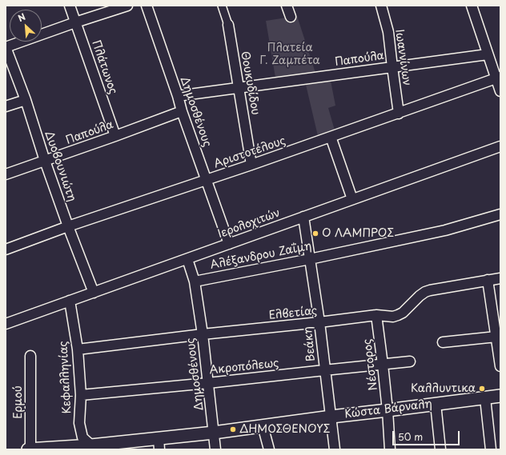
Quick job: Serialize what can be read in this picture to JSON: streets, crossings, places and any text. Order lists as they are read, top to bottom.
{
  "streets": {
    "street": [
      "Ιωαννίνων",
      "Παπούλα",
      "Πλάτωνος",
      "Θουκυδίδου",
      "Δημοσθένους",
      "Αριστοτέλους",
      "Δυοβουνιώτη",
      "Ιερολοχιτών",
      "Αλέξανδρου Ζαΐμη",
      "Ελβετίας",
      "Βεάκη",
      "Νέστορος",
      "Ακροπόλεως",
      "Κεφαλληνίας",
      "Ερμού",
      "Κώστα Βάρναλη"
    ]
  },
  "crossings": [
    ["Ιωαννίνων", "Παπούλα"],
    ["Ιωαννίνων", "Αριστοτέλους"],
    ["Παπούλα", "Πλάτωνος"],
    ["Παπούλα", "Θουκυδίδου"],
    ["Παπούλα", "Δημοσθένους"],
    ["Παπούλα", "Δυοβουνιώτη"],
    ["Θουκυδίδου", "Αριστοτέλους"],
    ["Δημοσθένους", "Αριστοτέλους"],
    ["Δημοσθένους", "Ιερολοχιτών"],
    ["Δημοσθένους", "Αλέξανδρου Ζαΐμη"],
    ["Δημοσθένους", "Ελβετίας"],
    ["Δημοσθένους", "Ακροπόλεως"],
    ["Δημοσθένους", "Κώστα Βάρναλη"],
    ["Αριστοτέλους", "Δυοβουνιώτη"],
    ["Δυοβουνιώτη", "Ιερολοχιτών"],
    ["Ιερολοχιτών", "Βεάκη"],
    ["Ιερολοχιτών", "Κεφαλληνίας"],
    ["Αλέξανδρου Ζαΐμη", "Βεάκη"],
    ["Ελβετίας", "Βεάκη"],
    ["Ελβετίας", "Νέστορος"],
    ["Ελβετίας", "Κεφαλληνίας"],
    ["Βεάκη", "Ακροπόλεως"],
    ["Βεάκη", "Κώστα Βάρναλη"],
    ["Νέστορος", "Ακροπόλεως"],
    ["Νέστορος", "Κώστα Βάρναλη"],
    ["Ακροπόλεως", "Κεφαλληνίας"],
    ["Κεφαλληνίας", "Κώστα Βάρναλη"],
    ["Ερμού", "Κώστα Βάρναλη"]
  ],
  "parks": ["Πλατεία Γ. Ζαμπέτα"],
  "places": ["Ο ΛΑΜΠΡΟΣ", "Καλλυντικα", "ΔΗΜΟΣΘΕΝΟΥΣ"],
  "scale_bar": "50 m",
  "north": "top left"
}
